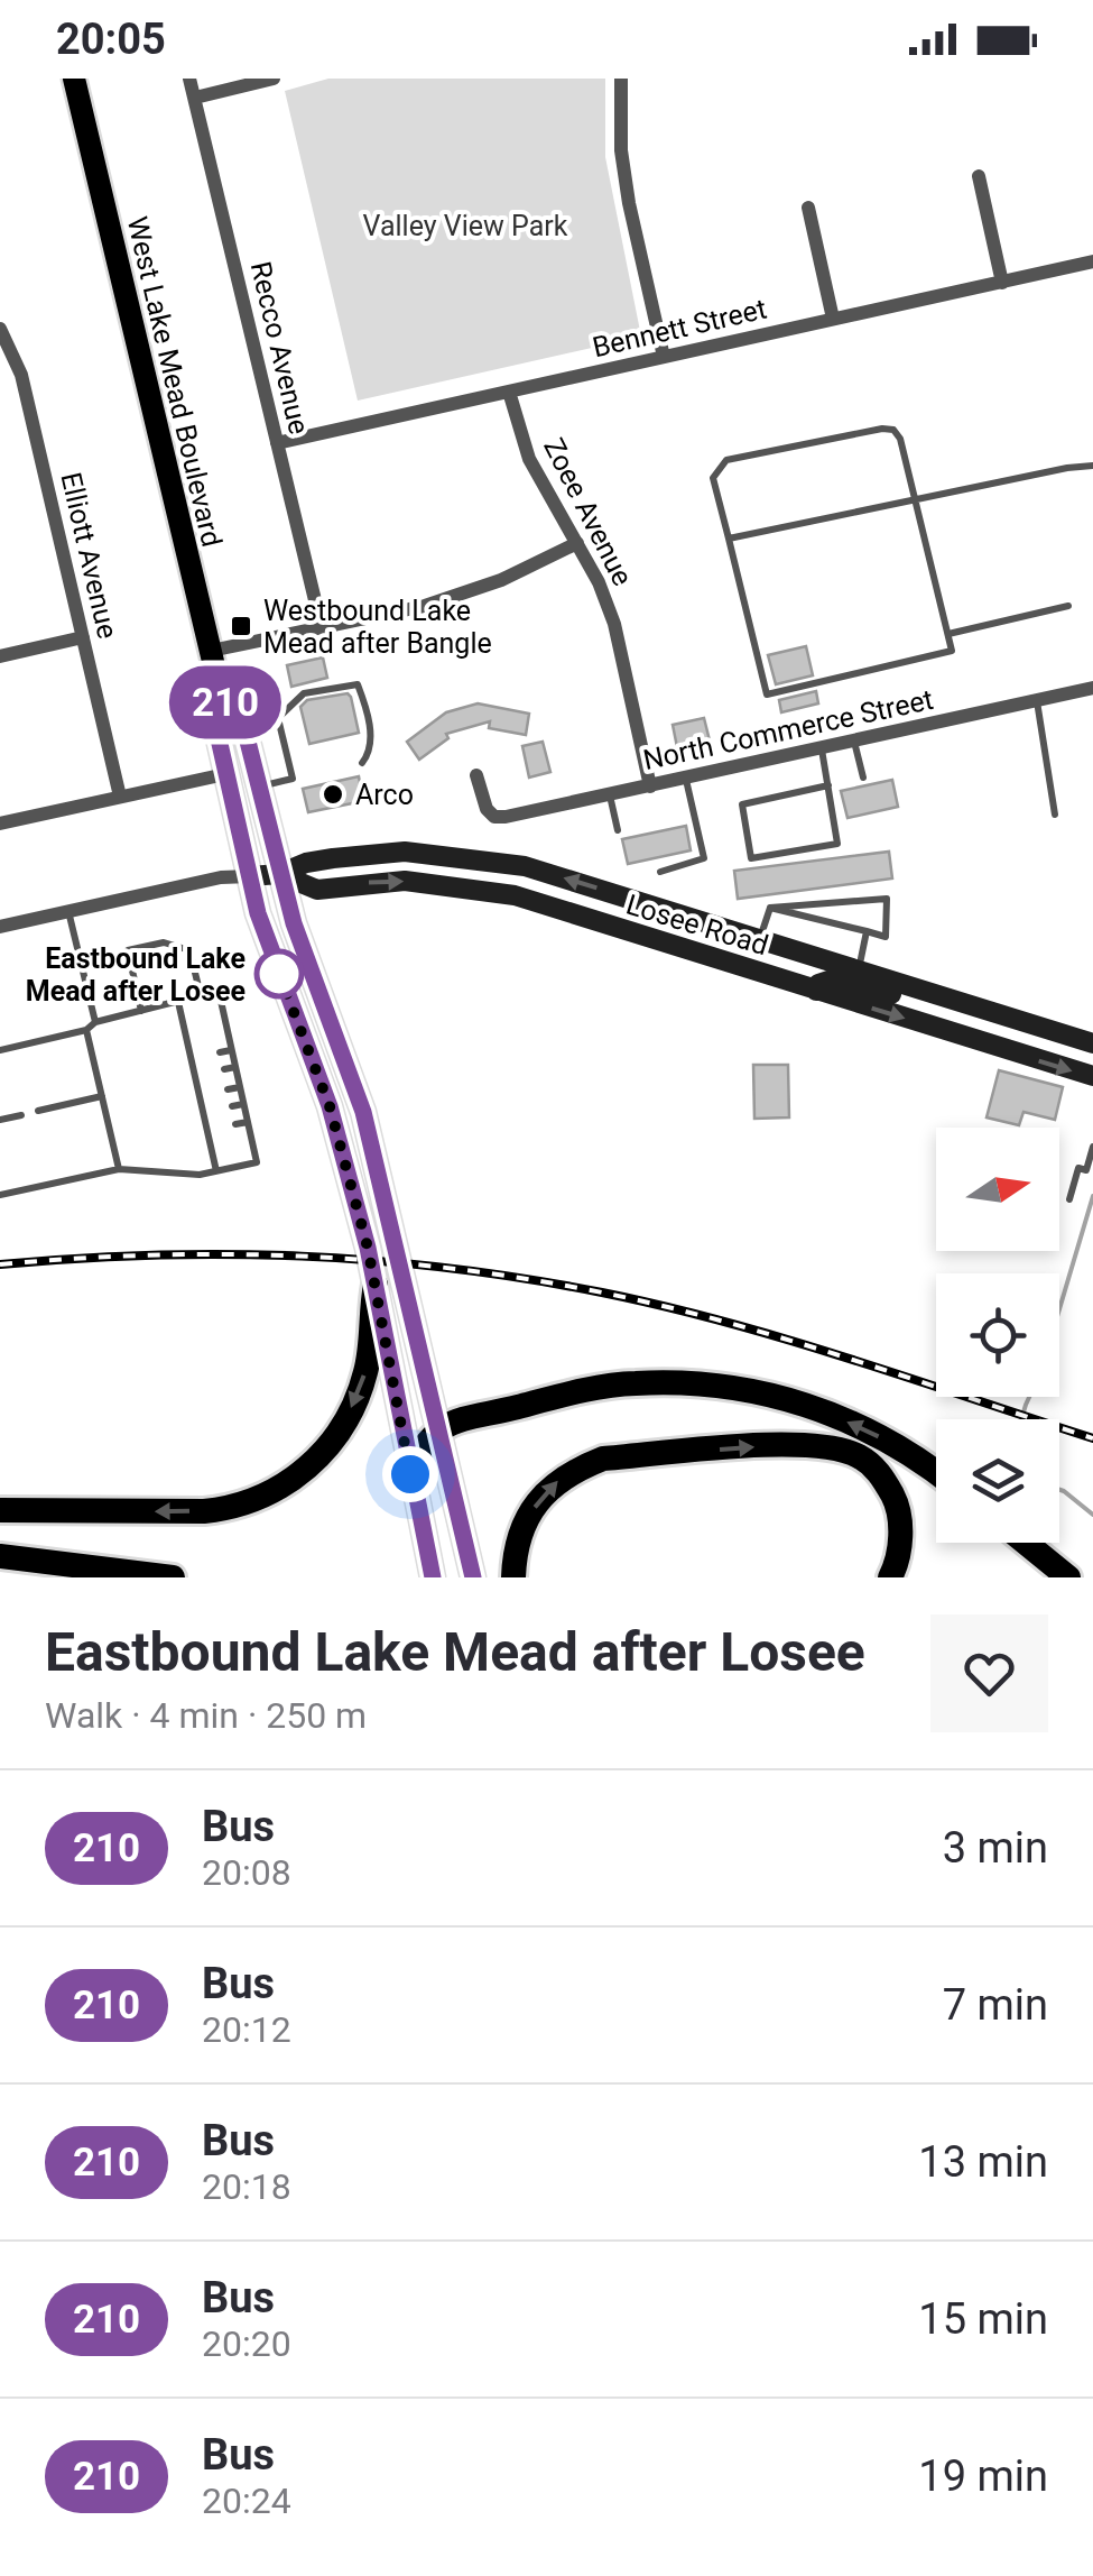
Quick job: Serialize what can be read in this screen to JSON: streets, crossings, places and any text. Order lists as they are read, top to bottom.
{
  "streets": {
    "main road": ["West Lake Mead Boulevard", "Losee Road"],
    "street": [
      "Bennett Street",
      "Recco Avenue",
      "Zoee Avenue",
      "Elliott Avenue",
      "North Commerce Street"
    ]
  },
  "crossings": [
    ["Bennett Street", "Recco Avenue"],
    ["Bennett Street", "Zoee Avenue"],
    ["West Lake Mead Boulevard", "Losee Road"],
    ["Zoee Avenue", "North Commerce Street"]
  ],
  "parks": ["Valley View Park"],
  "places": {
    "transit": ["Westbound Lake Mead after Bangle"],
    "other": ["Arco", "Eastbound Lake Mead after Losee"]
  },
  "lines": ["bus line 210"],
  "north": "right",
  "page": {
    "status": "20:05",
    "on_map": "210",
    "heading": ["Eastbound Lake Mead after Losee", "Walk · 4 min · 250 m"],
    "list": [
      {
        "mark": "210",
        "name": "Bus",
        "note": "20:08",
        "value": "3 min"
      },
      {
        "mark": "210",
        "name": "Bus",
        "note": "20:12",
        "value": "7 min"
      },
      {
        "mark": "210",
        "name": "Bus",
        "note": "20:18",
        "value": "13 min"
      },
      {
        "mark": "210",
        "name": "Bus",
        "note": "20:20",
        "value": "15 min"
      },
      {
        "mark": "210",
        "name": "Bus",
        "note": "20:24",
        "value": "19 min"
      }
    ]
  }
}
